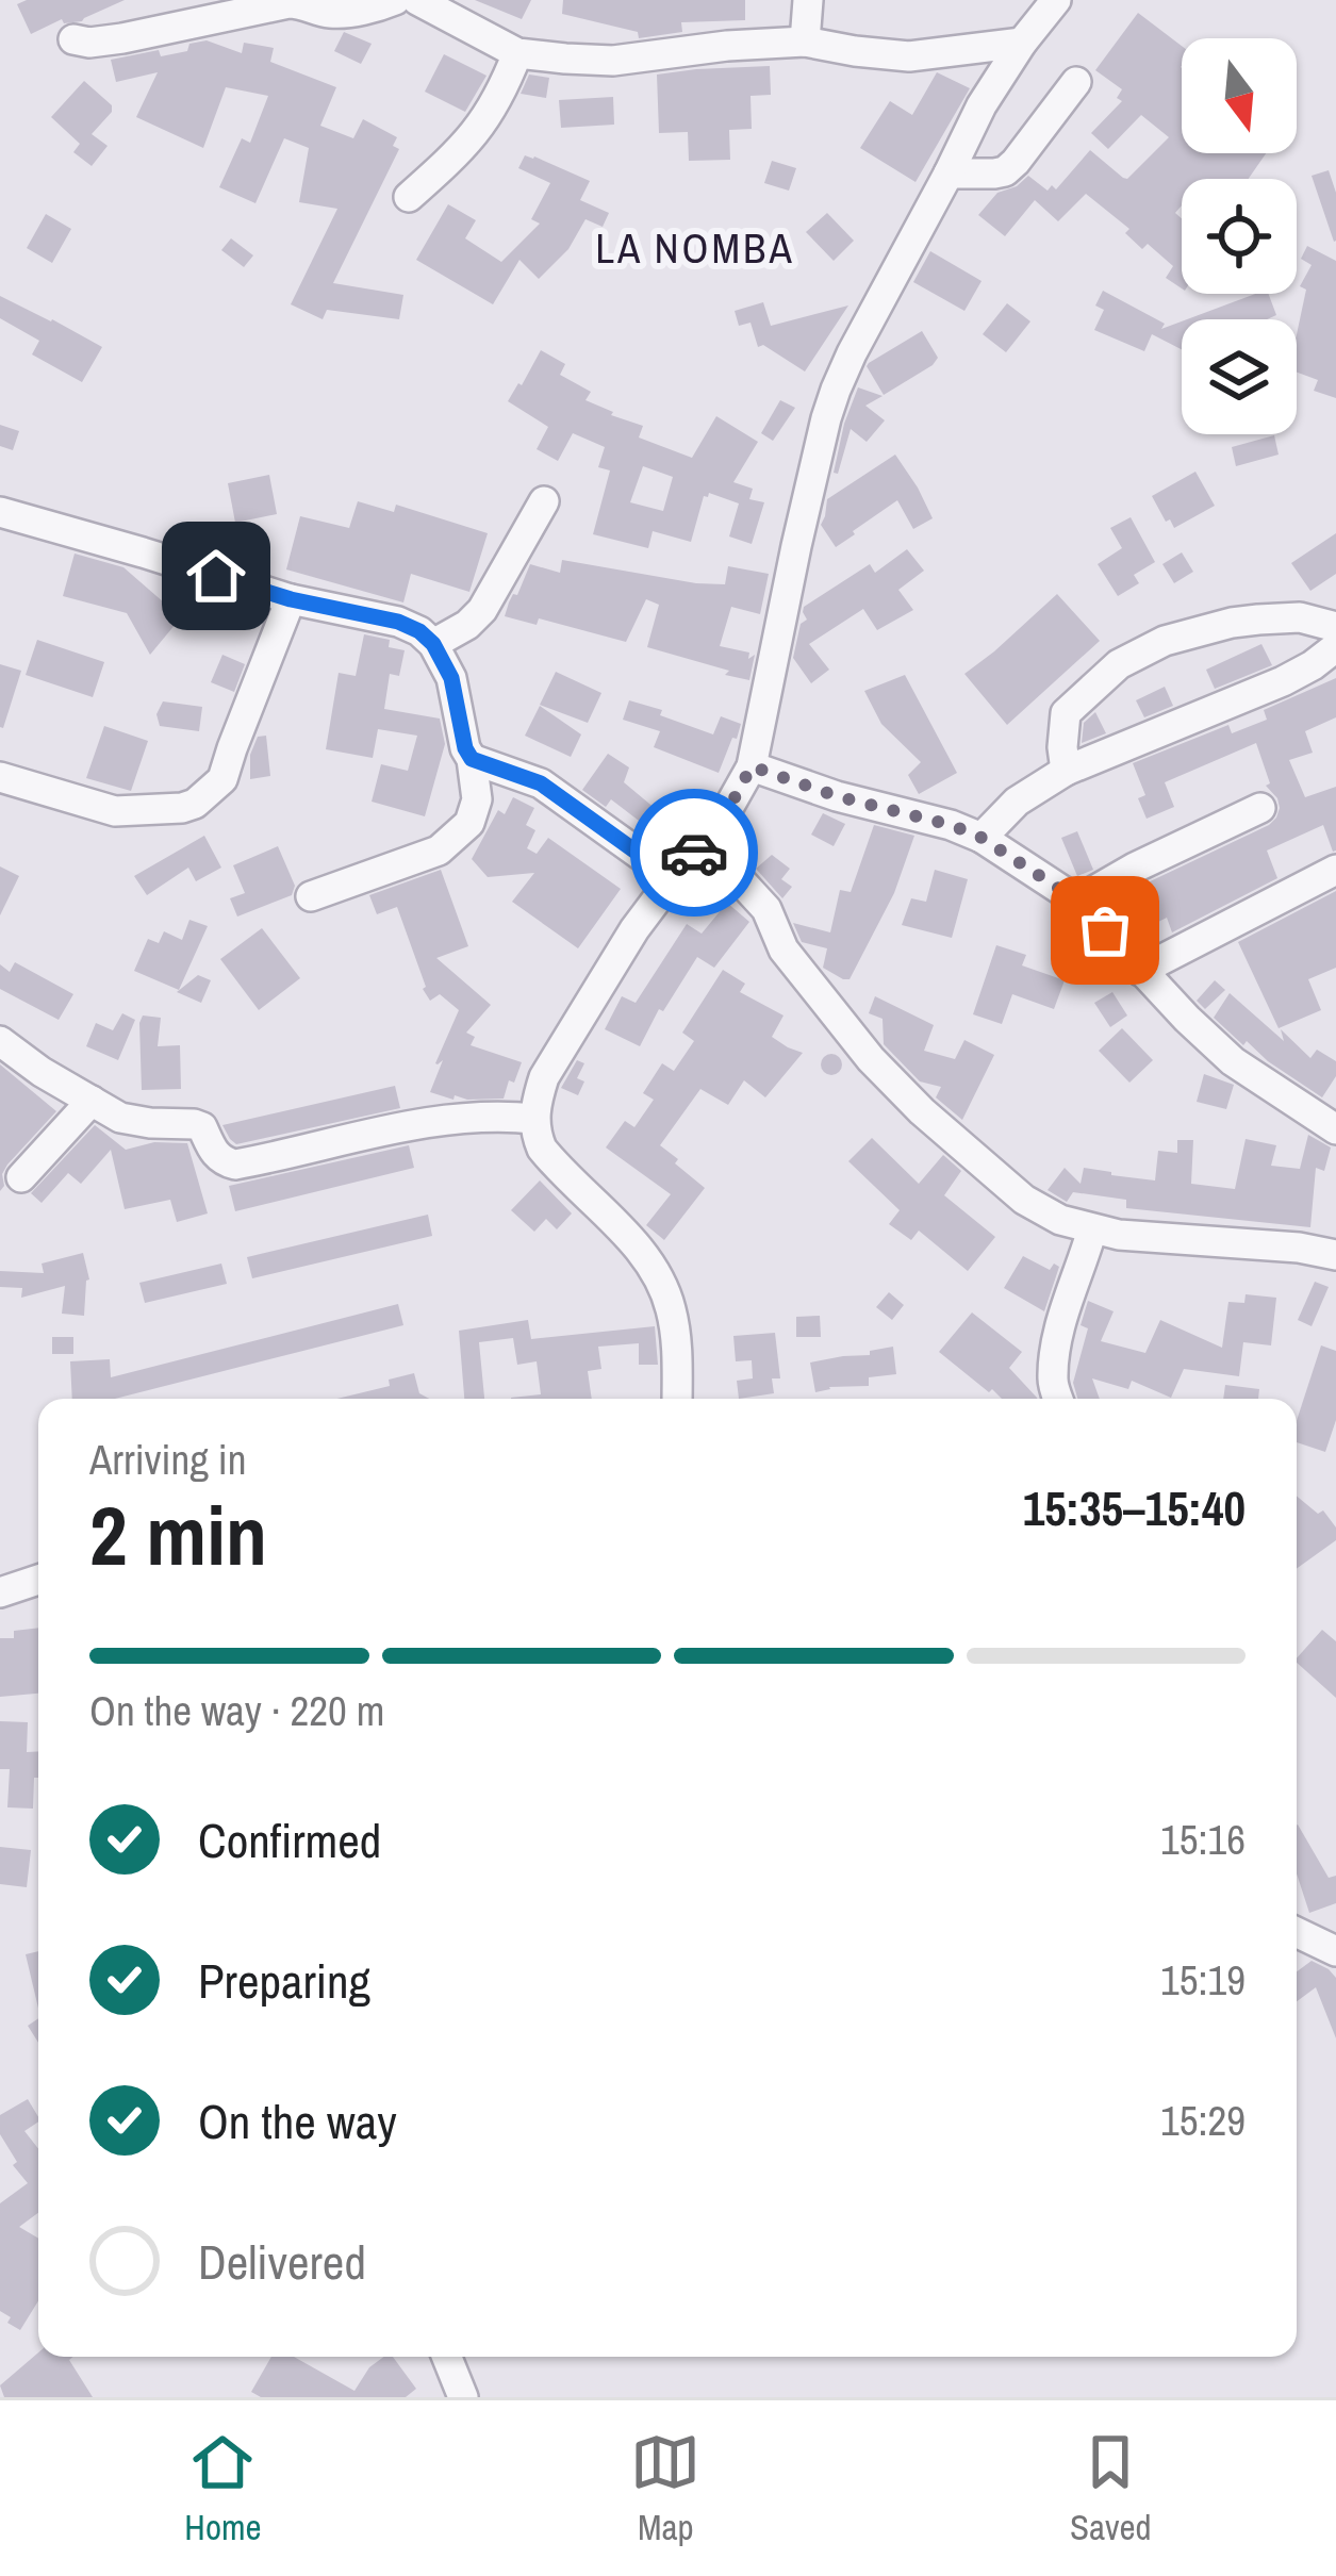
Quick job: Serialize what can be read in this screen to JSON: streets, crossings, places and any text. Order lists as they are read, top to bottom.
{
  "districts": ["LA NOMBA"],
  "north": "bottom",
  "page": {
    "heading": ["2 min", "Arriving in", "15:35–15:40"],
    "bar": "On the way · 220 m",
    "list": [
      ["Confirmed", "15:16"],
      ["Preparing", "15:19"],
      ["On the way", "15:29"],
      "Delivered"
    ],
    "tabs": ["Home", "Map", "Saved"]
  }
}
